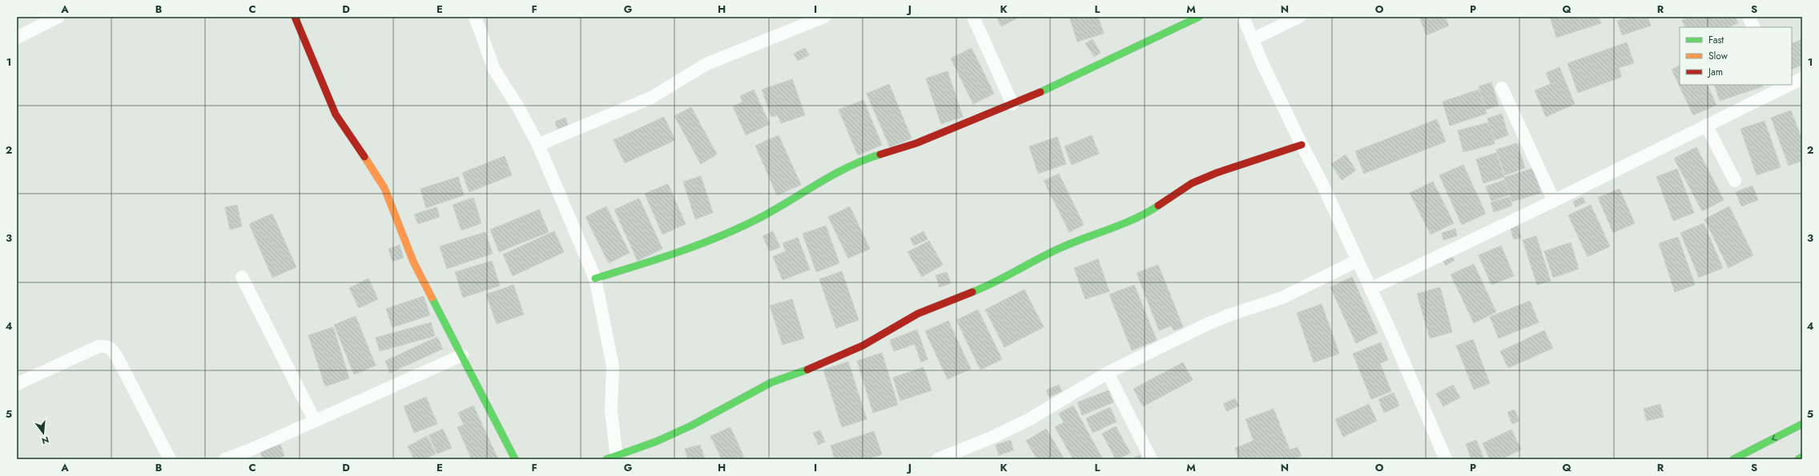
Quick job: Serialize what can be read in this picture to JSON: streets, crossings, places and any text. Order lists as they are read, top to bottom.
{
  "legend": ["Fast", "Slow", "Jam"],
  "north": "bottom",
  "grid": {
    "columns": [
      "A",
      "B",
      "C",
      "D",
      "E",
      "F",
      "G",
      "H",
      "I",
      "J",
      "K",
      "L",
      "M",
      "N",
      "O",
      "P",
      "Q",
      "R",
      "S"
    ],
    "rows": [
      "1",
      "2",
      "3",
      "4",
      "5"
    ]
  }
}
